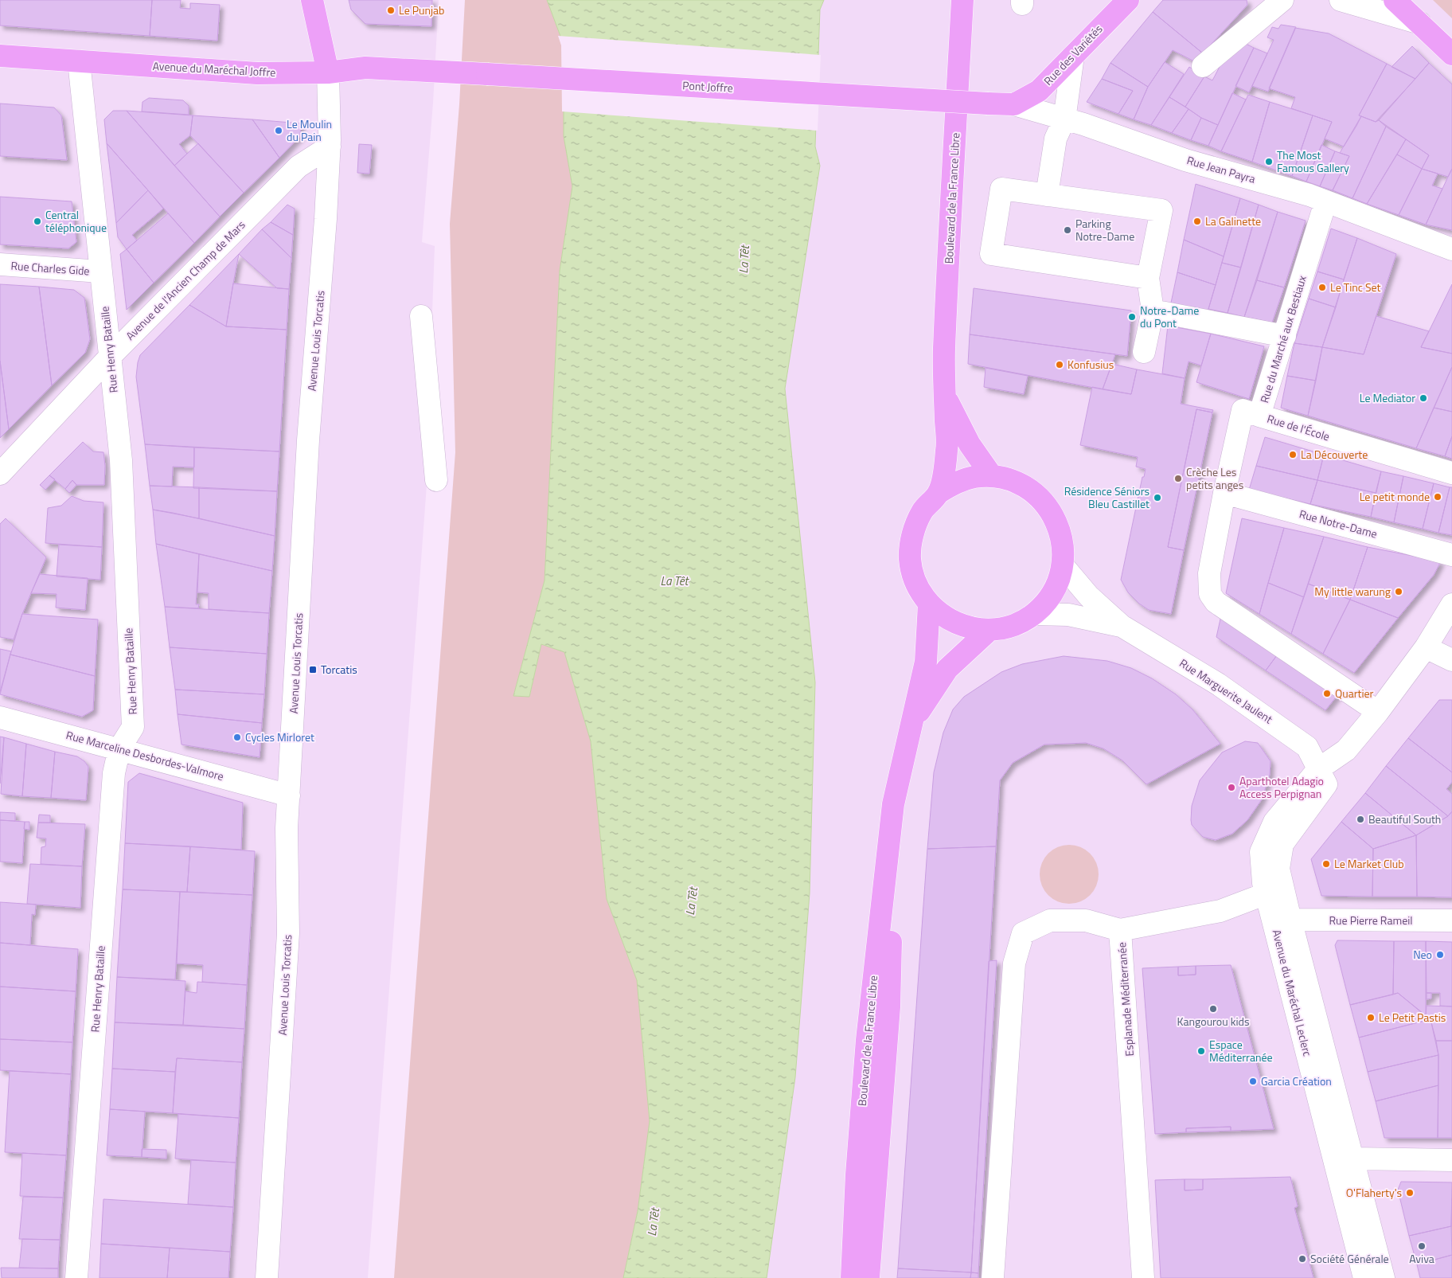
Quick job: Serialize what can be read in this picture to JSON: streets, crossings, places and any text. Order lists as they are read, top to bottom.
{
  "streets": {
    "main road": [
      "Rue des Variétés",
      "Avenue du Maréchal Joffre",
      "Pont Joffre",
      "Rue Jean Payra",
      "Boulevard de la France Libre"
    ],
    "street": [
      "Rue Charles Gide",
      "Avenue de l'Ancien Champ de Mars",
      "Rue du Marché aux Bestiaux",
      "Avenue Louis Torcatis",
      "Rue Henry Bataille",
      "Rue de l'École",
      "Rue Notre-Dame",
      "Rue Marguerite Jaulent",
      "Rue Marceline Desbordes-Valmore",
      "Rue Pierre Rameil",
      "Avenue du Maréchal Leclerc",
      "Esplanade Méditerranée"
    ]
  },
  "crossings": [
    ["Rue des Variétés", "Rue Jean Payra"],
    ["Avenue du Maréchal Joffre", "Pont Joffre"],
    ["Avenue du Maréchal Joffre", "Avenue Louis Torcatis"],
    ["Avenue du Maréchal Joffre", "Rue Henry Bataille"],
    ["Pont Joffre", "Rue Jean Payra"],
    ["Rue Charles Gide", "Rue Henry Bataille"],
    ["Avenue de l'Ancien Champ de Mars", "Avenue Louis Torcatis"],
    ["Avenue de l'Ancien Champ de Mars", "Rue Henry Bataille"],
    ["Rue du Marché aux Bestiaux", "Rue de l'École"],
    ["Rue du Marché aux Bestiaux", "Rue Notre-Dame"],
    ["Rue du Marché aux Bestiaux", "Avenue du Maréchal Leclerc"],
    ["Avenue Louis Torcatis", "Rue Marceline Desbordes-Valmore"],
    ["Rue Henry Bataille", "Rue Marceline Desbordes-Valmore"],
    ["Rue Marguerite Jaulent", "Avenue du Maréchal Leclerc"],
    ["Rue Pierre Rameil", "Avenue du Maréchal Leclerc"]
  ],
  "water": ["La Têt"],
  "places": {
    "other": [
      "Le Punjab",
      "Le Moulin du Pain",
      "The Most Famous Gallery",
      "Central téléphonique",
      "La Galinette",
      "Parking Notre-Dame",
      "Le Tinc Set",
      "Notre-Dame du Pont",
      "Konfusius",
      "Le Mediator",
      "La Découverte",
      "Crèche Les petits anges",
      "Le petit monde",
      "Résidence Séniors Bleu Castillet",
      "My little warung",
      "Quartier",
      "Cycles Mirloret",
      "Aparthotel Adagio Access Perpignan",
      "Beautiful South",
      "Le Market Club",
      "Neo",
      "Kangourou kids",
      "Le Petit Pastis",
      "Espace Méditerranée",
      "Garcia Création",
      "O'Flaherty's",
      "Aviva",
      "Société Générale"
    ],
    "transit": ["Torcatis"]
  }
}
